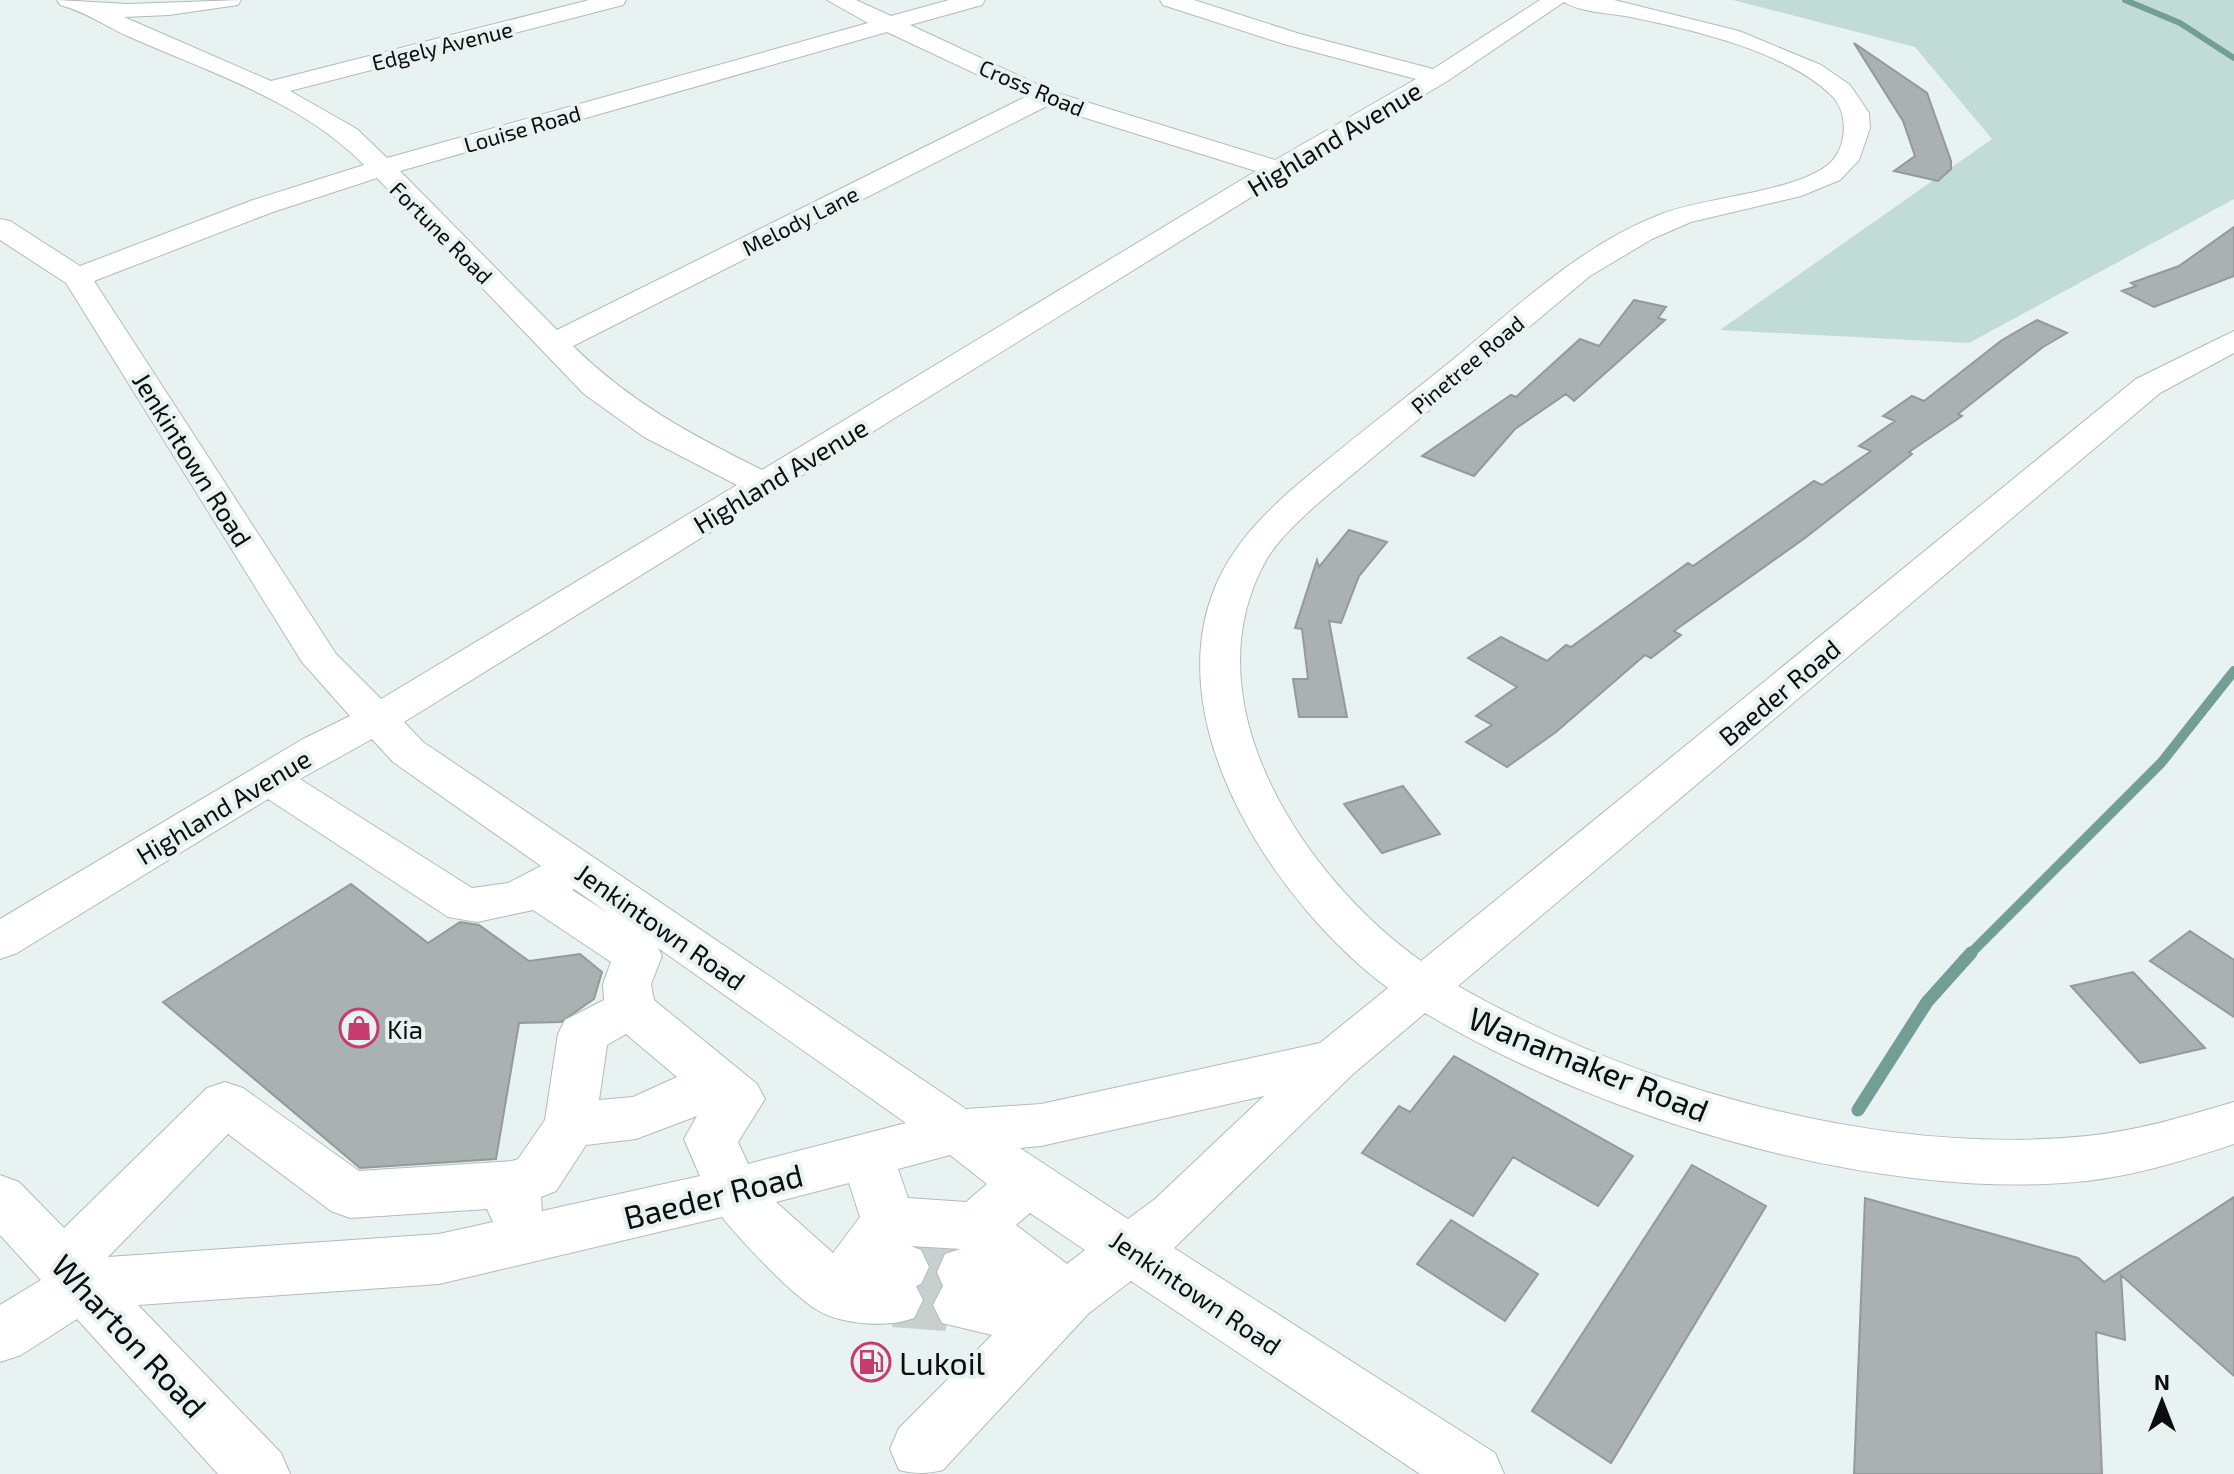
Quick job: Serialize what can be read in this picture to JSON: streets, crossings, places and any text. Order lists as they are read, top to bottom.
{
  "streets": {
    "street": [
      "Edgely Avenue",
      "Cross Road",
      "Louise Road",
      "Highland Avenue",
      "Melody Lane",
      "Fortune Road",
      "Pinetree Road",
      "Jenkintown Road",
      "Baeder Road",
      "Wanamaker Road",
      "Wharton Road"
    ]
  },
  "crossings": [
    ["Edgely Avenue", "Fortune Road"],
    ["Cross Road", "Louise Road"],
    ["Cross Road", "Highland Avenue"],
    ["Cross Road", "Melody Lane"],
    ["Louise Road", "Fortune Road"],
    ["Louise Road", "Jenkintown Road"],
    ["Highland Avenue", "Fortune Road"],
    ["Highland Avenue", "Jenkintown Road"],
    ["Melody Lane", "Fortune Road"],
    ["Pinetree Road", "Baeder Road"],
    ["Pinetree Road", "Wanamaker Road"],
    ["Jenkintown Road", "Baeder Road"],
    ["Baeder Road", "Wanamaker Road"],
    ["Baeder Road", "Wharton Road"]
  ],
  "places": {
    "shop": ["Kia"],
    "fuel station": ["Lukoil"]
  },
  "north": "top"
}
